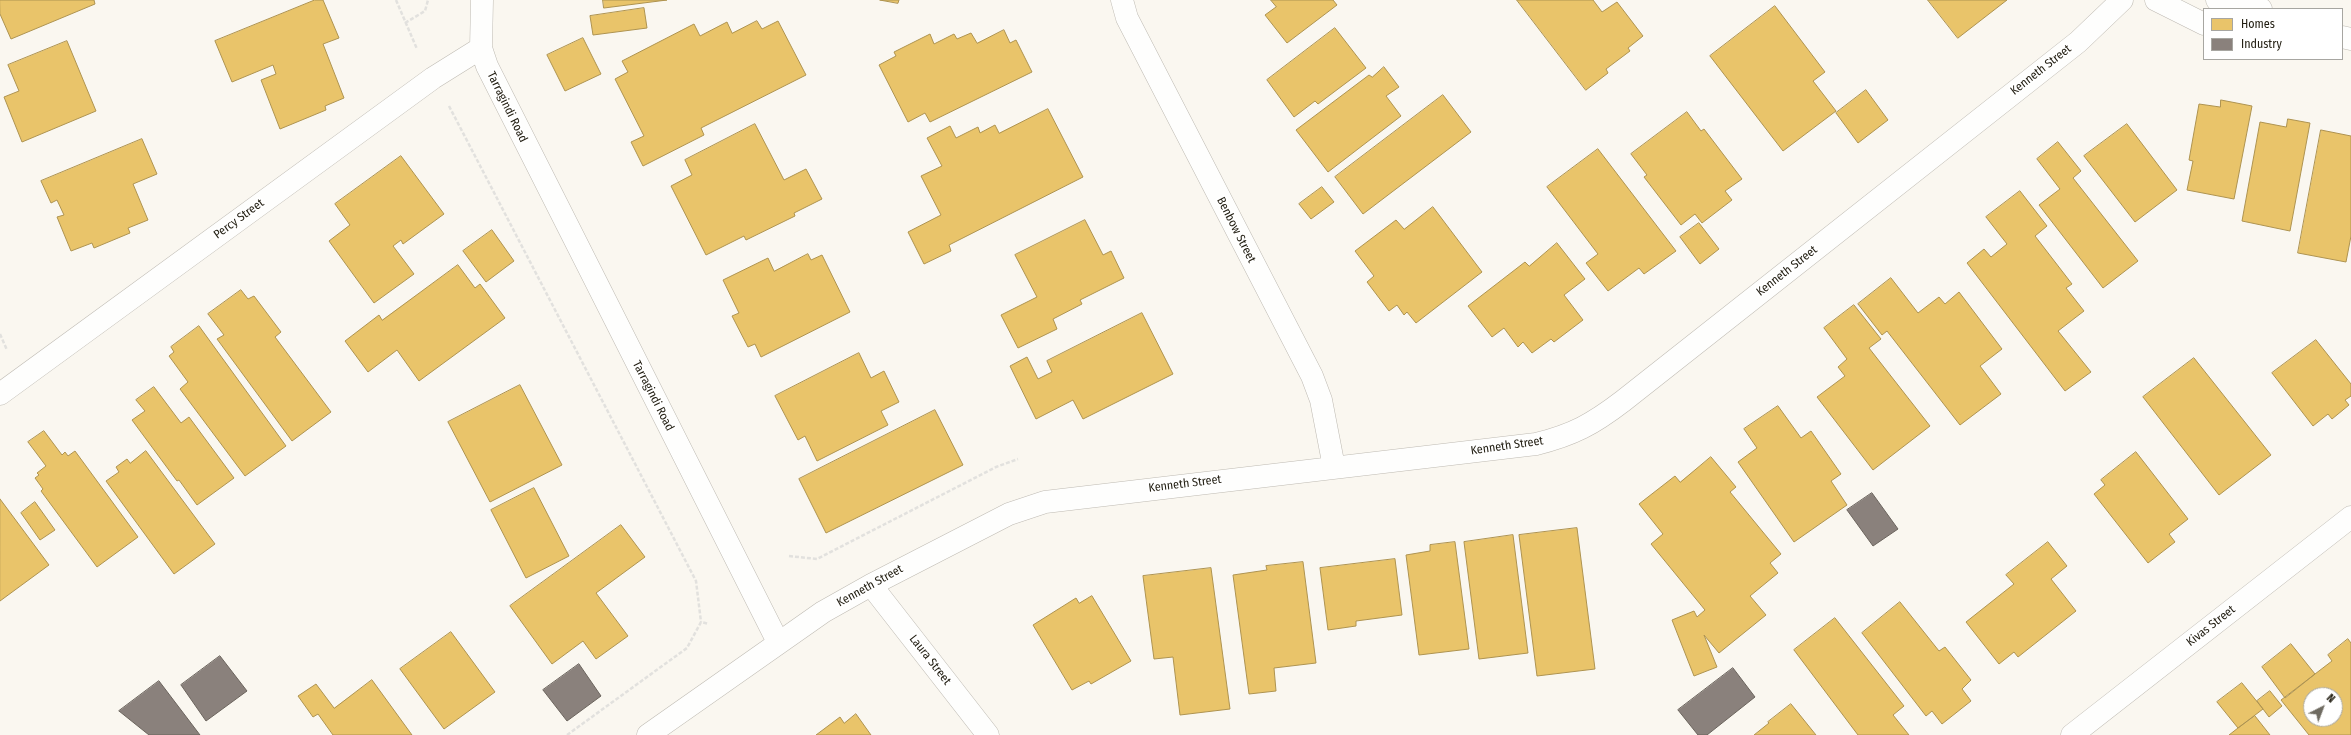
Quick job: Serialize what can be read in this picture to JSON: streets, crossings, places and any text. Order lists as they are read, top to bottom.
{
  "streets": {
    "street": [
      "Kenneth Street",
      "Tarragindi Road",
      "Percy Street",
      "Benbow Street",
      "Kivas Street",
      "Laura Street"
    ]
  },
  "crossings": [
    ["Kenneth Street", "Tarragindi Road"],
    ["Kenneth Street", "Benbow Street"],
    ["Kenneth Street", "Laura Street"],
    ["Tarragindi Road", "Percy Street"]
  ],
  "legend": ["Homes", "Industry"],
  "north": "top right"
}
